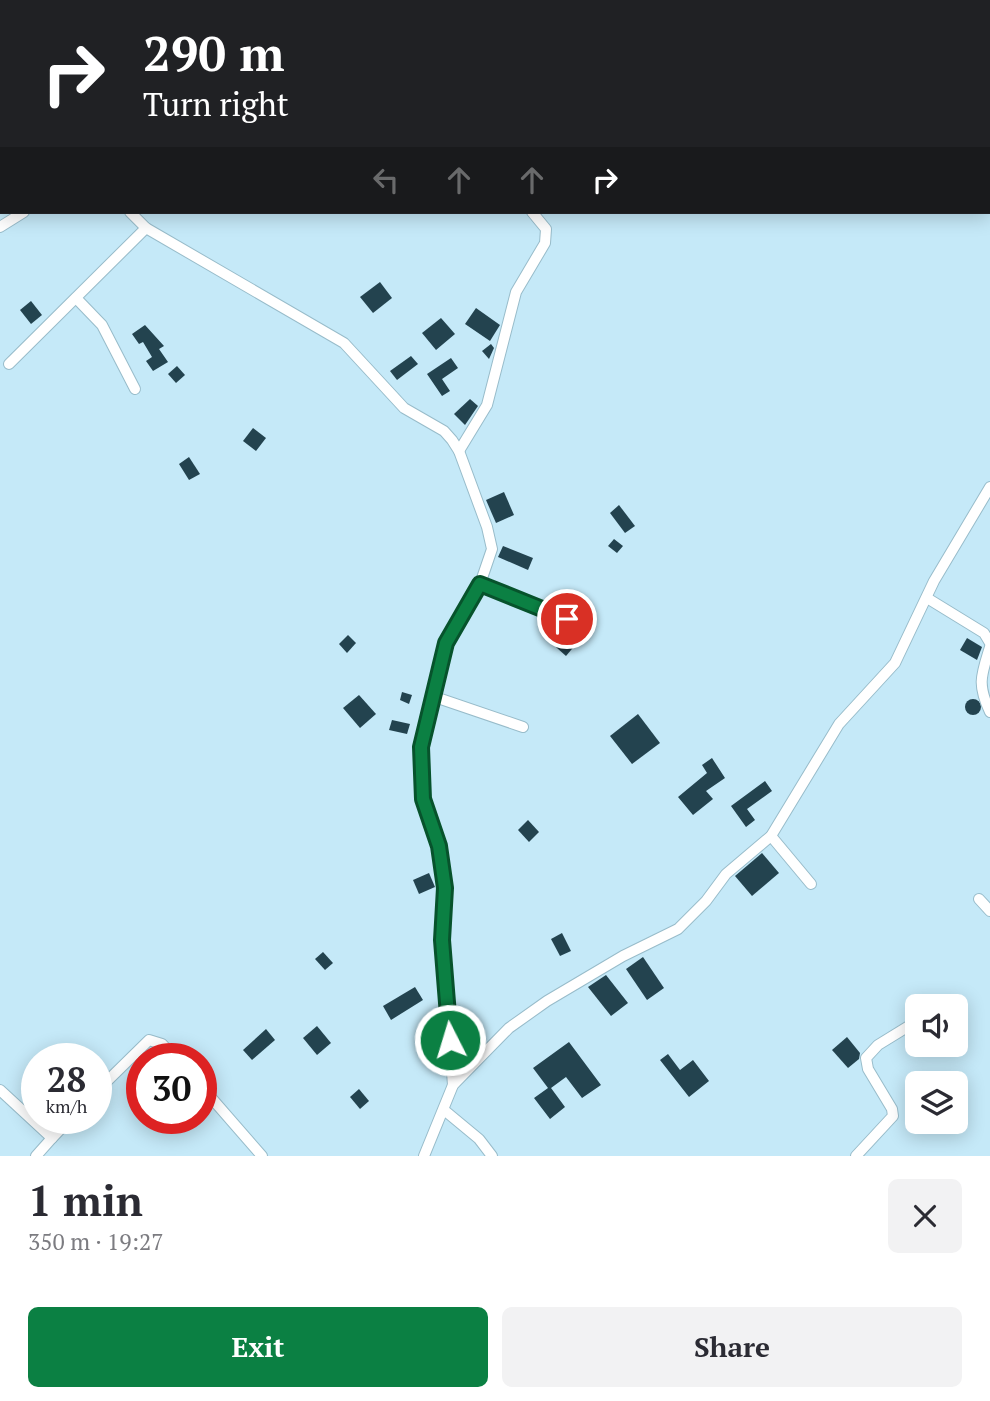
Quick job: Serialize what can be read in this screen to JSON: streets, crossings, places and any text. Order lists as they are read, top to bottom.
{
  "page": {
    "turn": ["290 m", "Turn right"],
    "speed": "28 km/h",
    "limit": "30",
    "heading": ["1 min", "350 m · 19:27"],
    "buttons": ["Exit", "Share"]
  }
}
